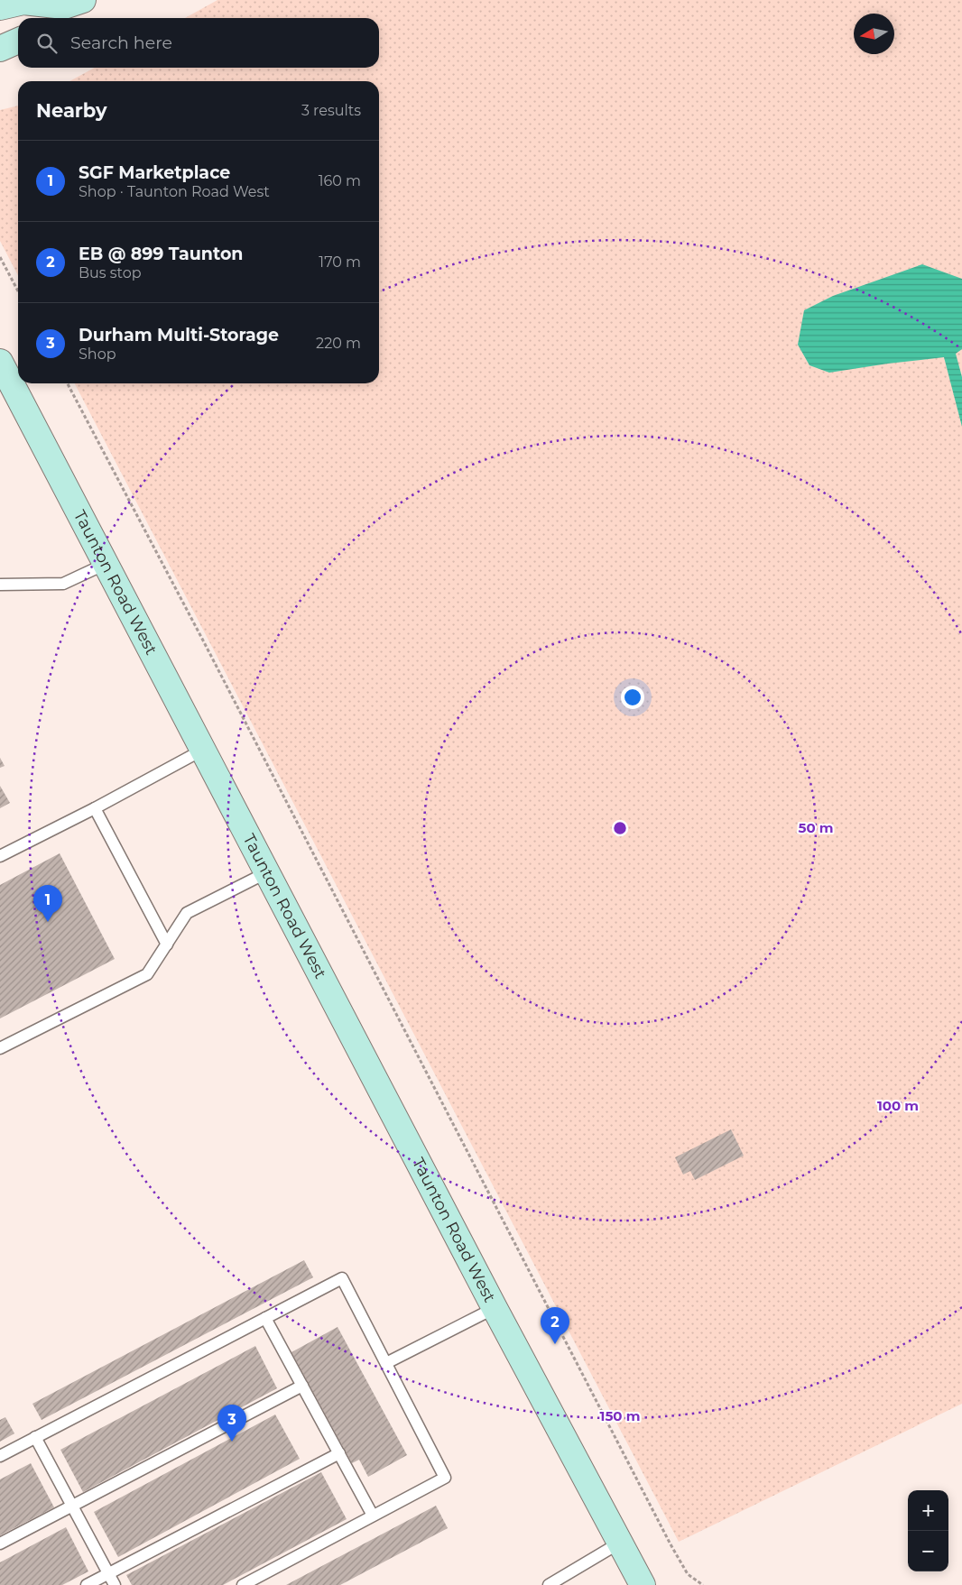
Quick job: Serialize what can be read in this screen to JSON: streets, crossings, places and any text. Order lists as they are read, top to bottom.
{
  "streets": {
    "main road": ["Taunton Road West"]
  },
  "north": "left",
  "page": {
    "search": "Search here",
    "heading": ["Nearby", "3 results"],
    "list": [
      {
        "mark": "1",
        "name": "SGF Marketplace",
        "note": "Shop · Taunton Road West",
        "value": "160 m"
      },
      {
        "mark": "2",
        "name": "EB @ 899 Taunton",
        "note": "Bus stop",
        "value": "170 m"
      },
      {
        "mark": "3",
        "name": "Durham Multi-Storage",
        "note": "Shop",
        "value": "220 m"
      }
    ],
    "pins": ["1", "2", "3"],
    "map_buttons": ["+", "−"]
  },
  "rings": ["50 m", "100 m", "150 m"]
}
